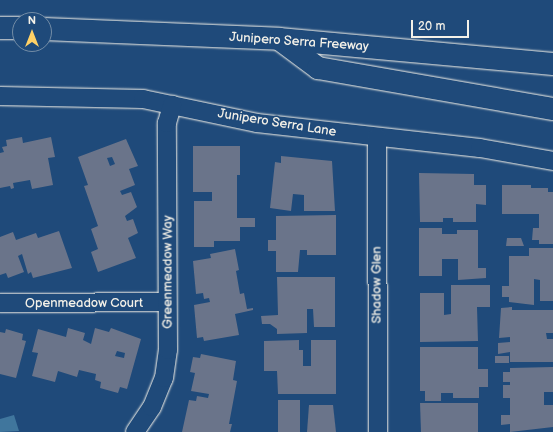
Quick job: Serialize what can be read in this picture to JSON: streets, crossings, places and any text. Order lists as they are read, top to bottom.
{
  "streets": {
    "highway": ["Junipero Serra Freeway"],
    "street": [
      "Junipero Serra Lane",
      "Greenmeadow Way",
      "Shadow Glen",
      "Openmeadow Court"
    ]
  },
  "crossings": [
    ["Junipero Serra Lane", "Greenmeadow Way"],
    ["Junipero Serra Lane", "Shadow Glen"],
    ["Greenmeadow Way", "Openmeadow Court"]
  ],
  "scale_bar": "20 m",
  "north": "top"
}
